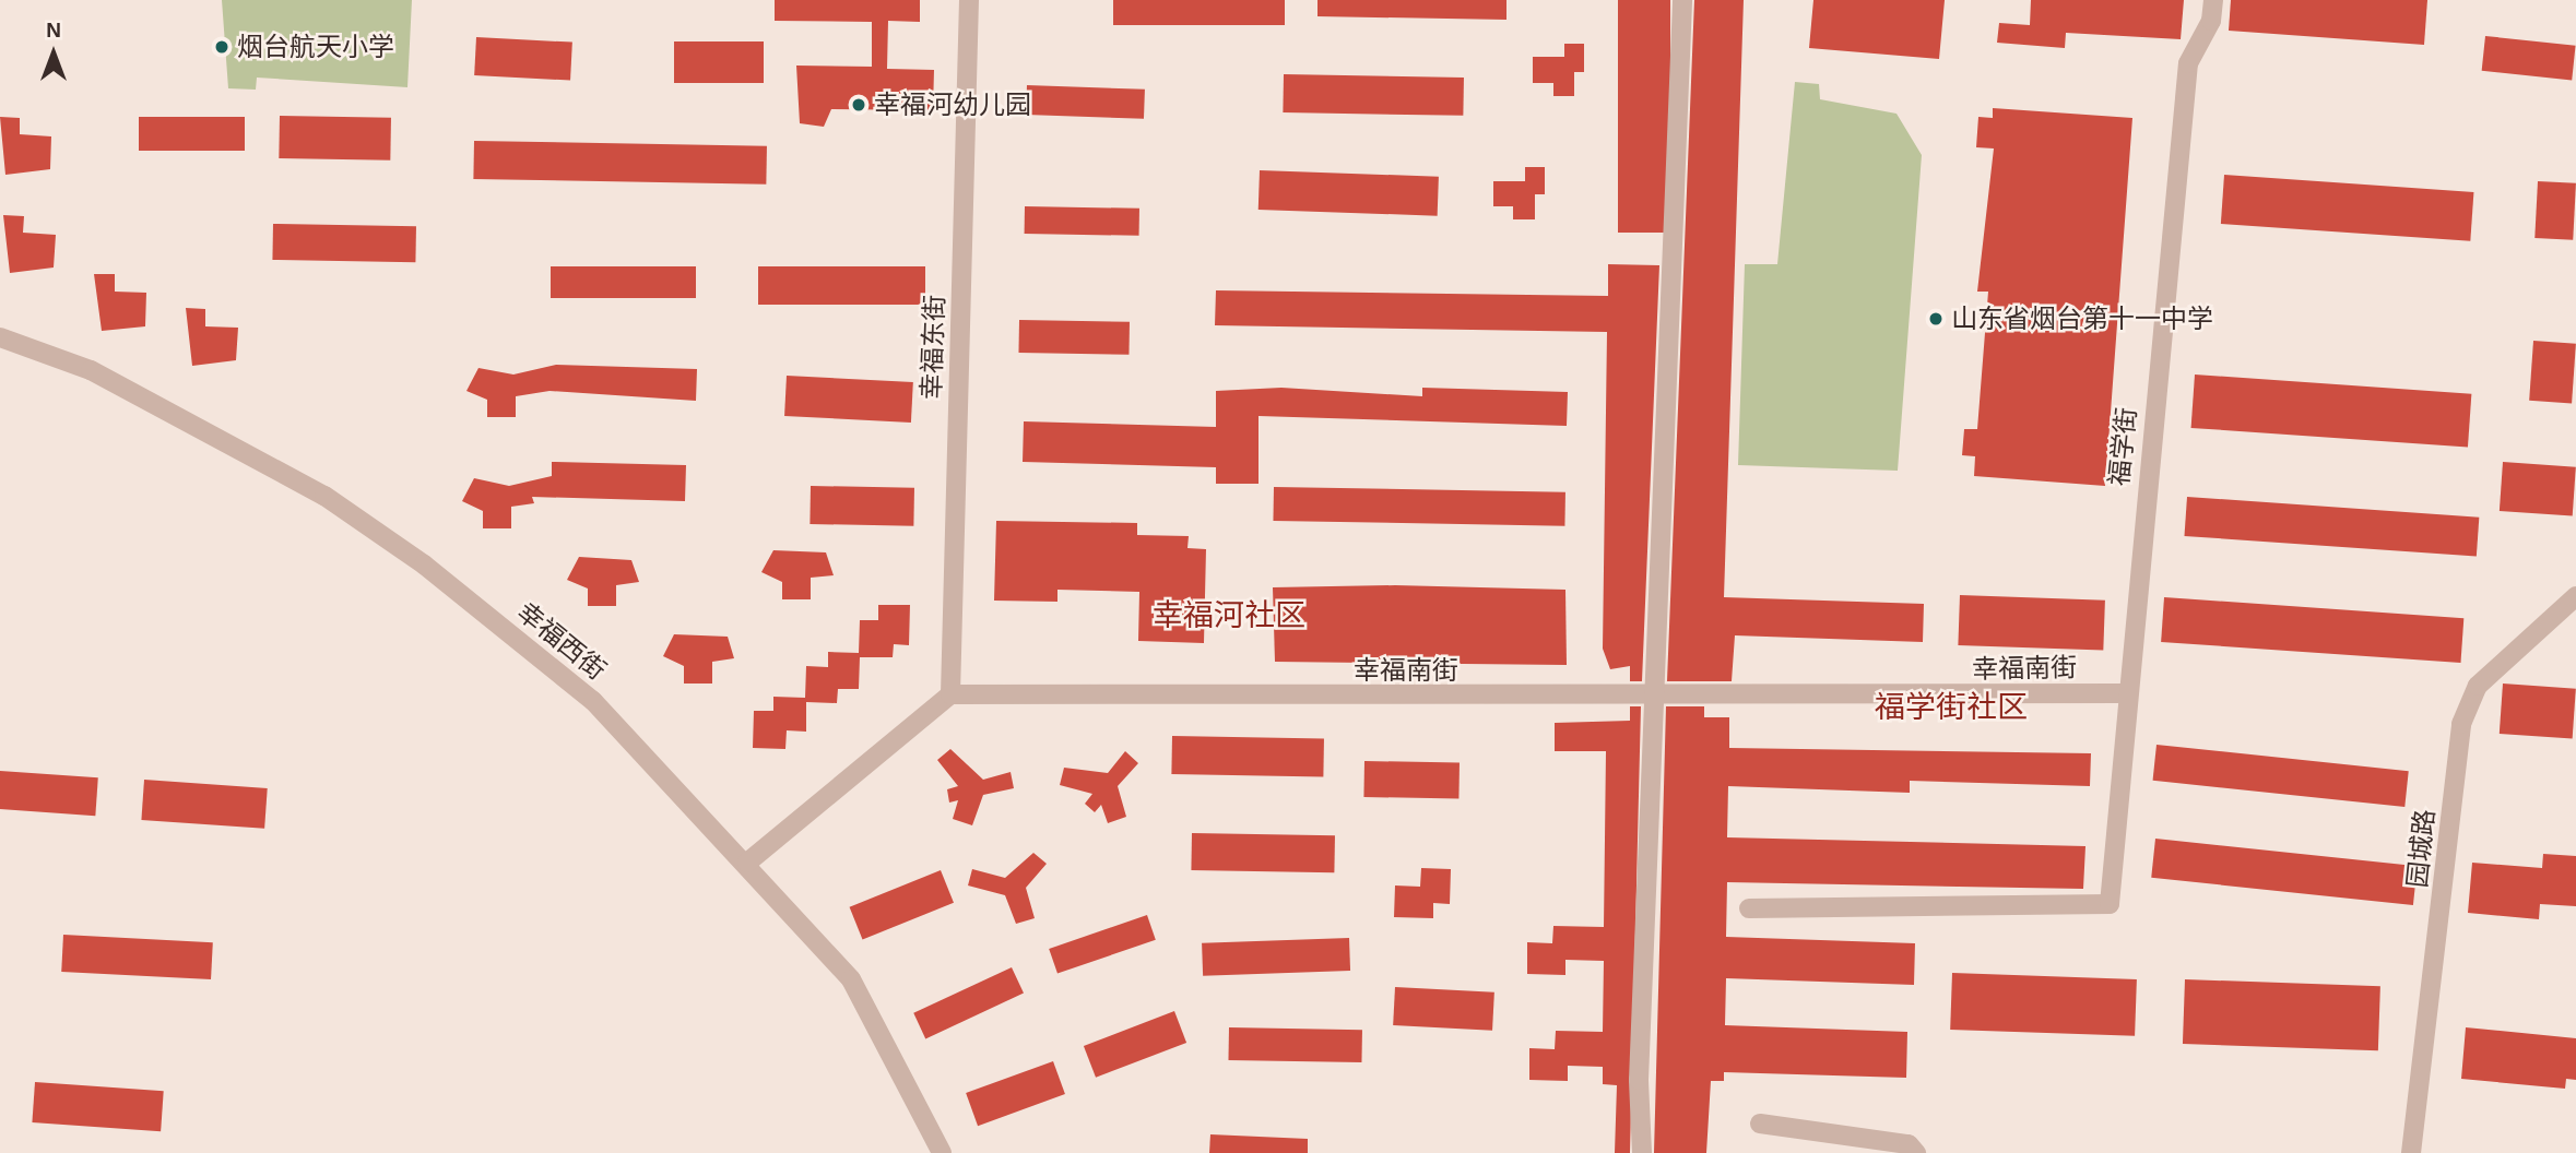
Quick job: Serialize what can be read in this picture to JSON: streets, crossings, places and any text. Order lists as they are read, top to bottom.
{
  "streets": {
    "street": [
      "幸福东街",
      "福学街",
      "幸福西街",
      "幸福南街",
      "园城路"
    ]
  },
  "crossings": [
    ["幸福东街", "幸福南街"],
    ["福学街", "幸福南街"]
  ],
  "districts": ["幸福河社区", "福学街社区"],
  "places": ["烟台航天小学", "幸福河幼儿园", "山东省烟台第十一中学"],
  "north": "top"
}
